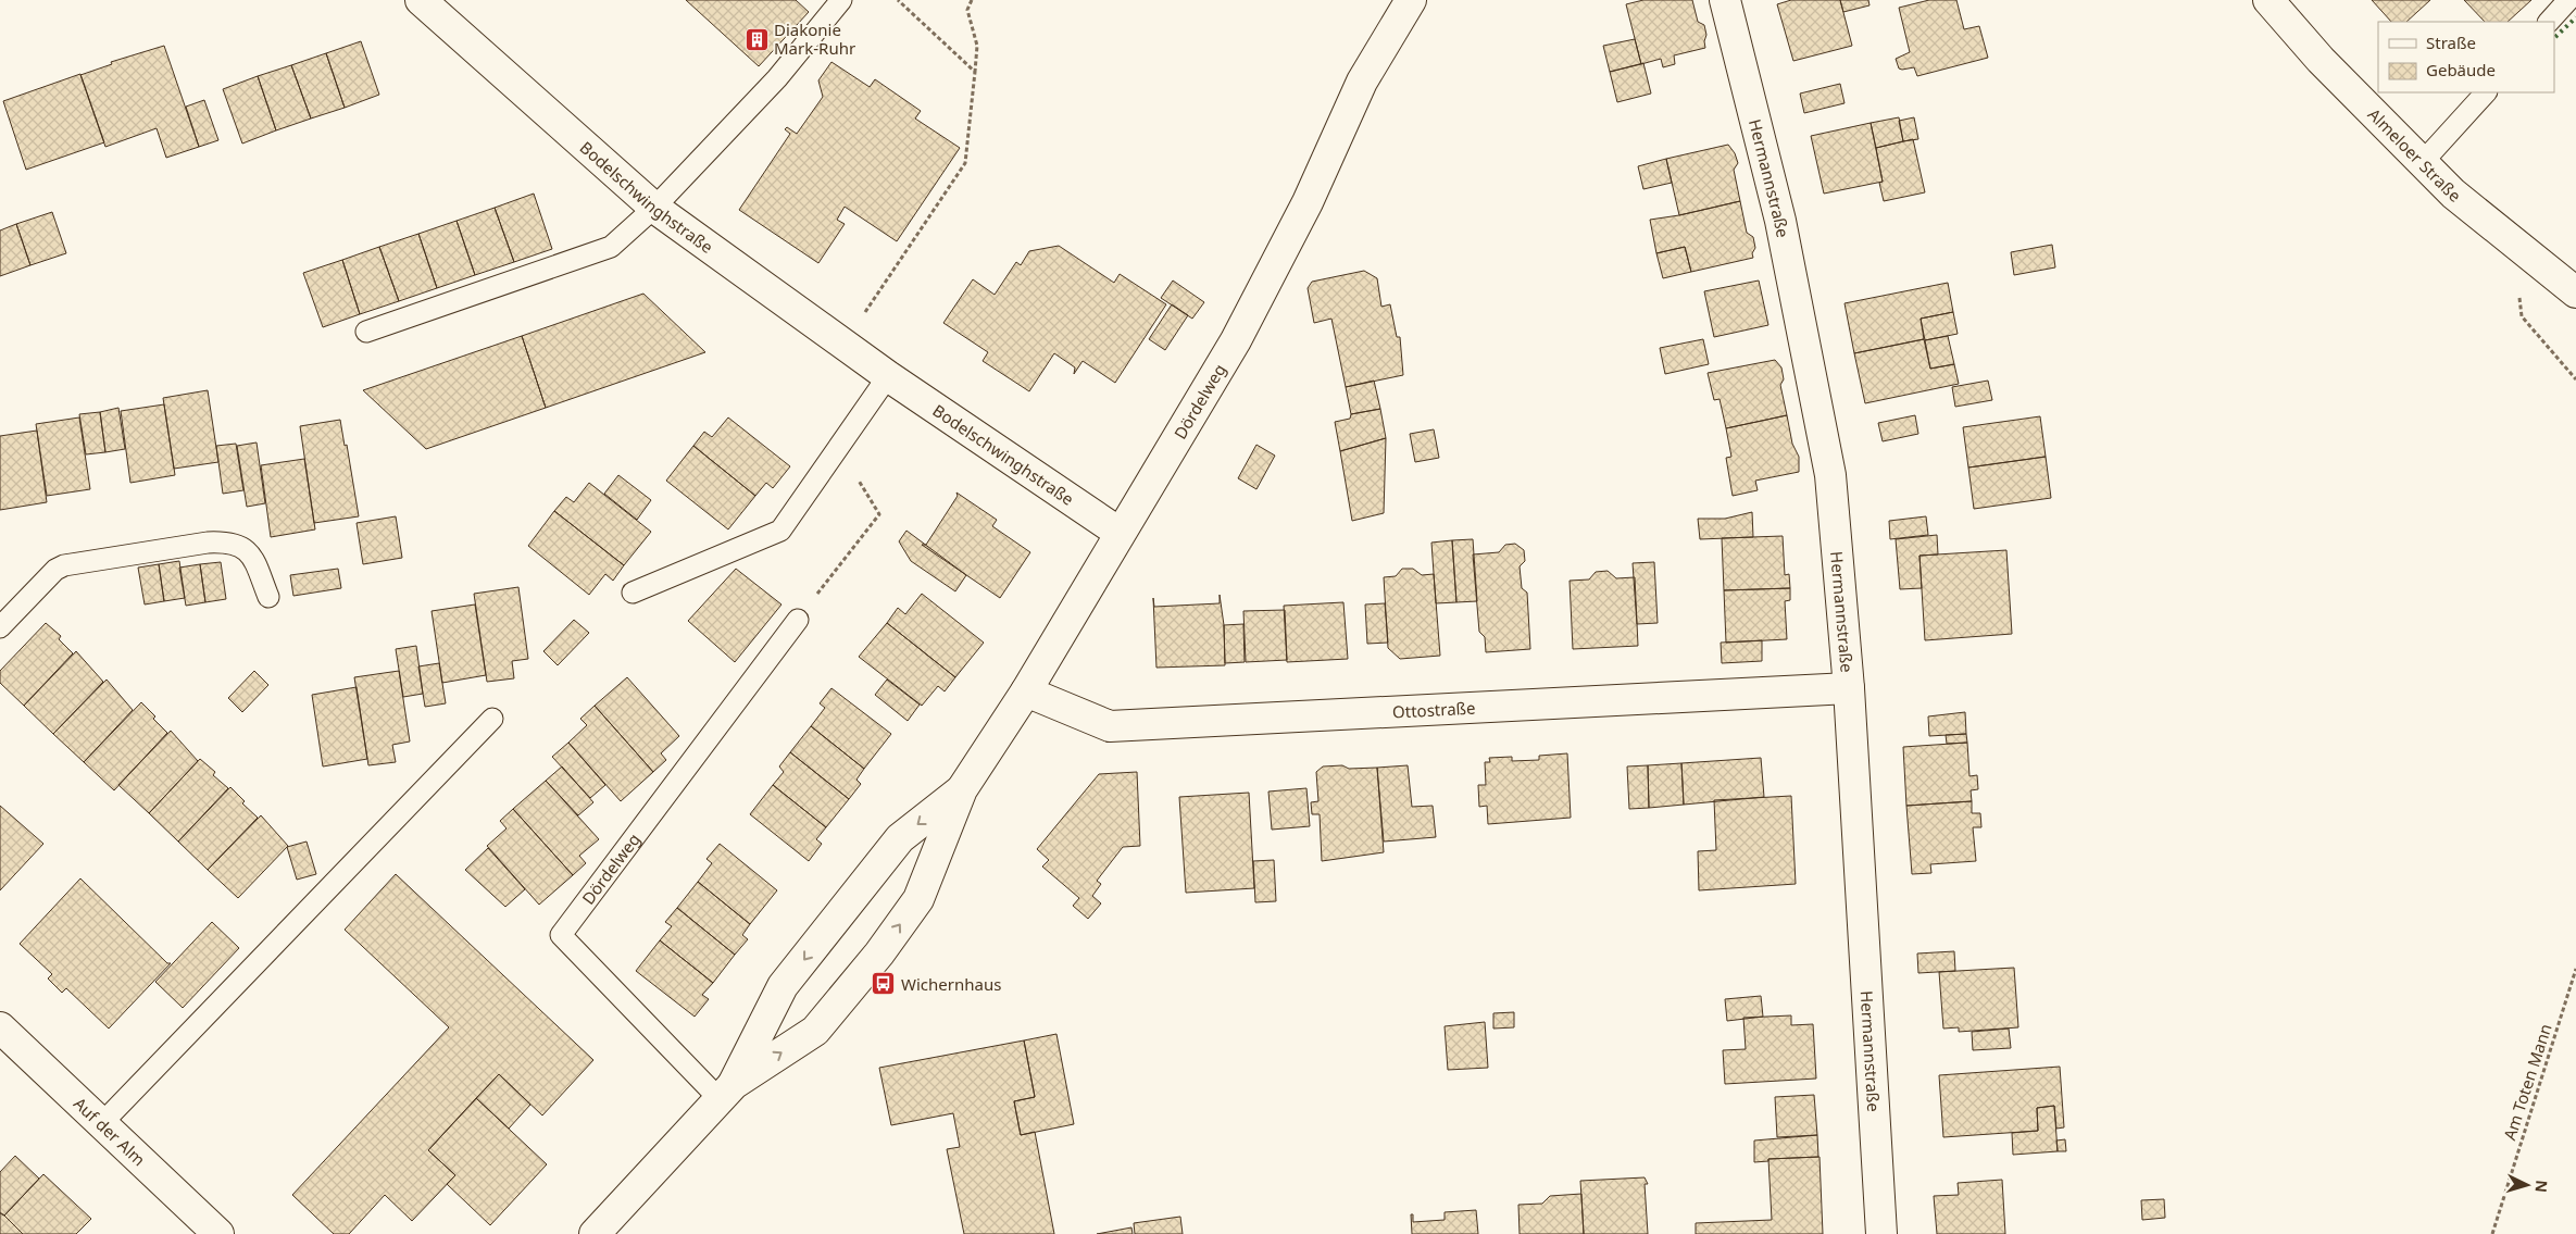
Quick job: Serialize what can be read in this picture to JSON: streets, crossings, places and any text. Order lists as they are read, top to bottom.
{
  "streets": {
    "street": [
      "Almeloer Straße",
      "Hermannstraße",
      "Bodelschwinghstraße",
      "Dördelweg",
      "Ottostraße",
      "Auf der Alm"
    ],
    "path": ["Am Toten Mann"]
  },
  "crossings": [
    ["Hermannstraße", "Ottostraße"],
    ["Bodelschwinghstraße", "Dördelweg"],
    ["Dördelweg", "Ottostraße"]
  ],
  "places": {
    "building": ["Diakonie Mark-Ruhr"],
    "bus stop": ["Wichernhaus"]
  },
  "legend": ["Straße", "Gebäude"],
  "north": "right"
}
